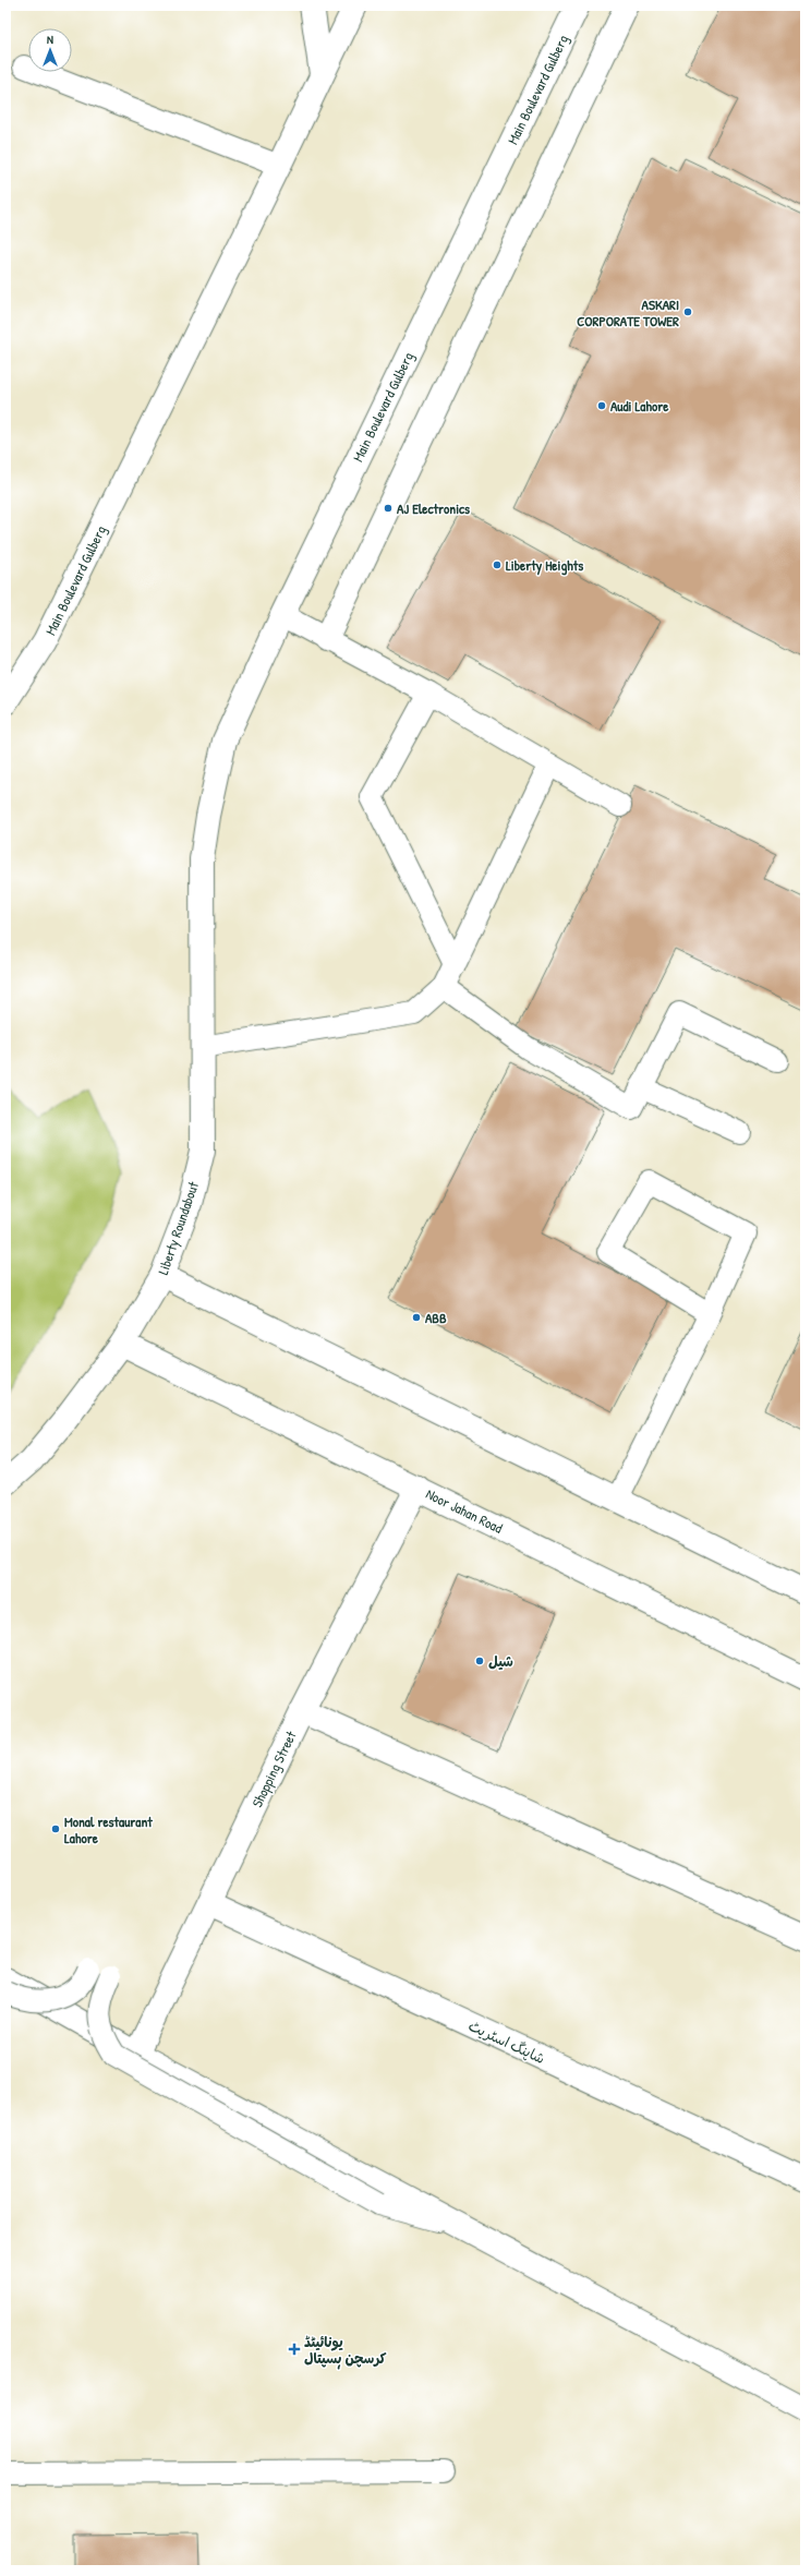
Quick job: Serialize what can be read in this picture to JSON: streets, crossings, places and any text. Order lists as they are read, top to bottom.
{
  "streets": {
    "street": [
      "Main Boulevard Gulberg",
      "Liberty Roundabout",
      "Noor Jahan Road",
      "Shopping Street",
      "شاپنگ اسٹریٹ"
    ]
  },
  "crossings": [
    ["Main Boulevard Gulberg", "Liberty Roundabout"],
    ["Liberty Roundabout", "Noor Jahan Road"],
    ["Noor Jahan Road", "Shopping Street"],
    ["Shopping Street", "شاپنگ اسٹریٹ"]
  ],
  "places": {
    "other": [
      "ASKARI CORPORATE TOWER",
      "Audi Lahore",
      "AJ Electronics",
      "Liberty Heights",
      "ABB",
      "شیل",
      "Monal restaurant Lahore"
    ],
    "health": ["یونائیٹڈ کرسچن ہسپتال"]
  },
  "north": "top"
}
